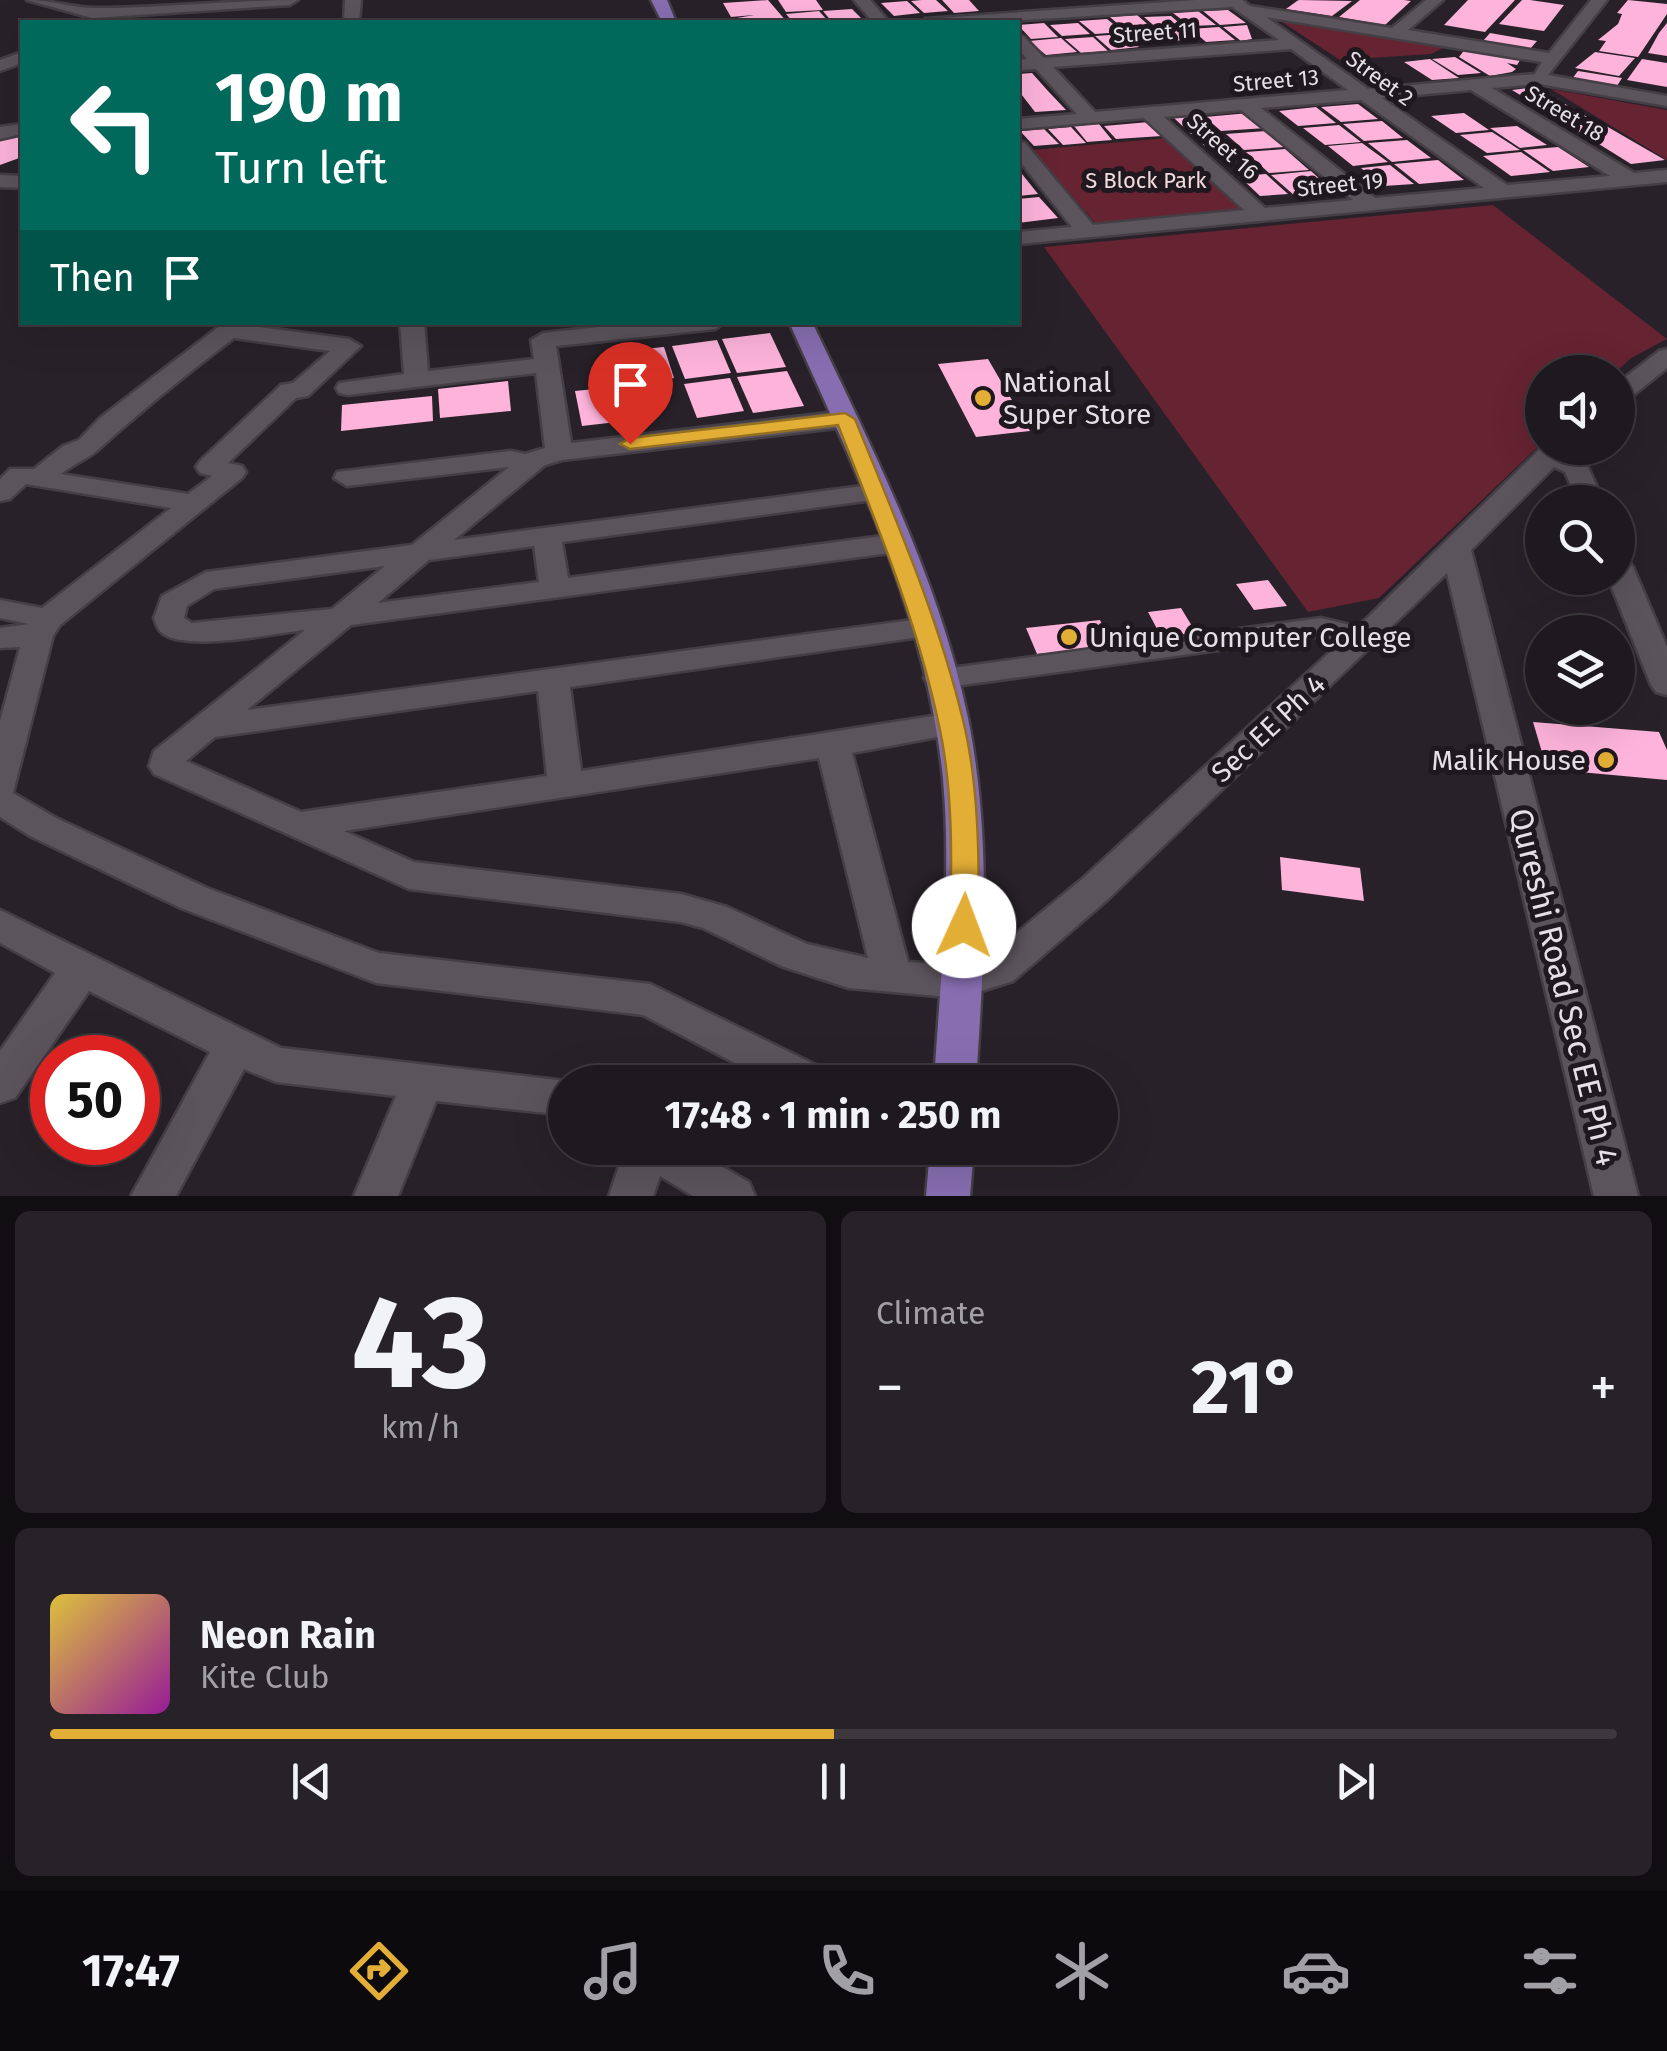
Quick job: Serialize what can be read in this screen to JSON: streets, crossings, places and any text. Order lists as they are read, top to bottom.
{
  "streets": {
    "street": [
      "Street 11",
      "Street 2",
      "Street 13",
      "Street 18",
      "Street 16",
      "Street 19",
      "Sec EE Ph 4",
      "Qureshi Road Sec EE Ph 4"
    ]
  },
  "crossings": [
    ["Street 11", "Street 2"],
    ["Street 2", "Street 13"],
    ["Street 2", "Street 19"],
    ["Street 13", "Street 18"],
    ["Street 13", "Street 16"],
    ["Street 18", "Street 19"],
    ["Street 16", "Street 19"],
    ["Sec EE Ph 4", "Qureshi Road Sec EE Ph 4"]
  ],
  "parks": ["S Block Park"],
  "places": ["National Super Store", "Unique Computer College", "Malik House"],
  "page": {
    "turn": ["190 m", "Turn left"],
    "then": "Then",
    "limit": "50",
    "trip": "17:48 · 1 min · 250 m",
    "tile": [
      ["43", "km/h"],
      "Climate"
    ],
    "heat": ["−", "21°", "+"],
    "song": ["Neon Rain", "Kite Club"],
    "tabs": "17:47"
  }
}
